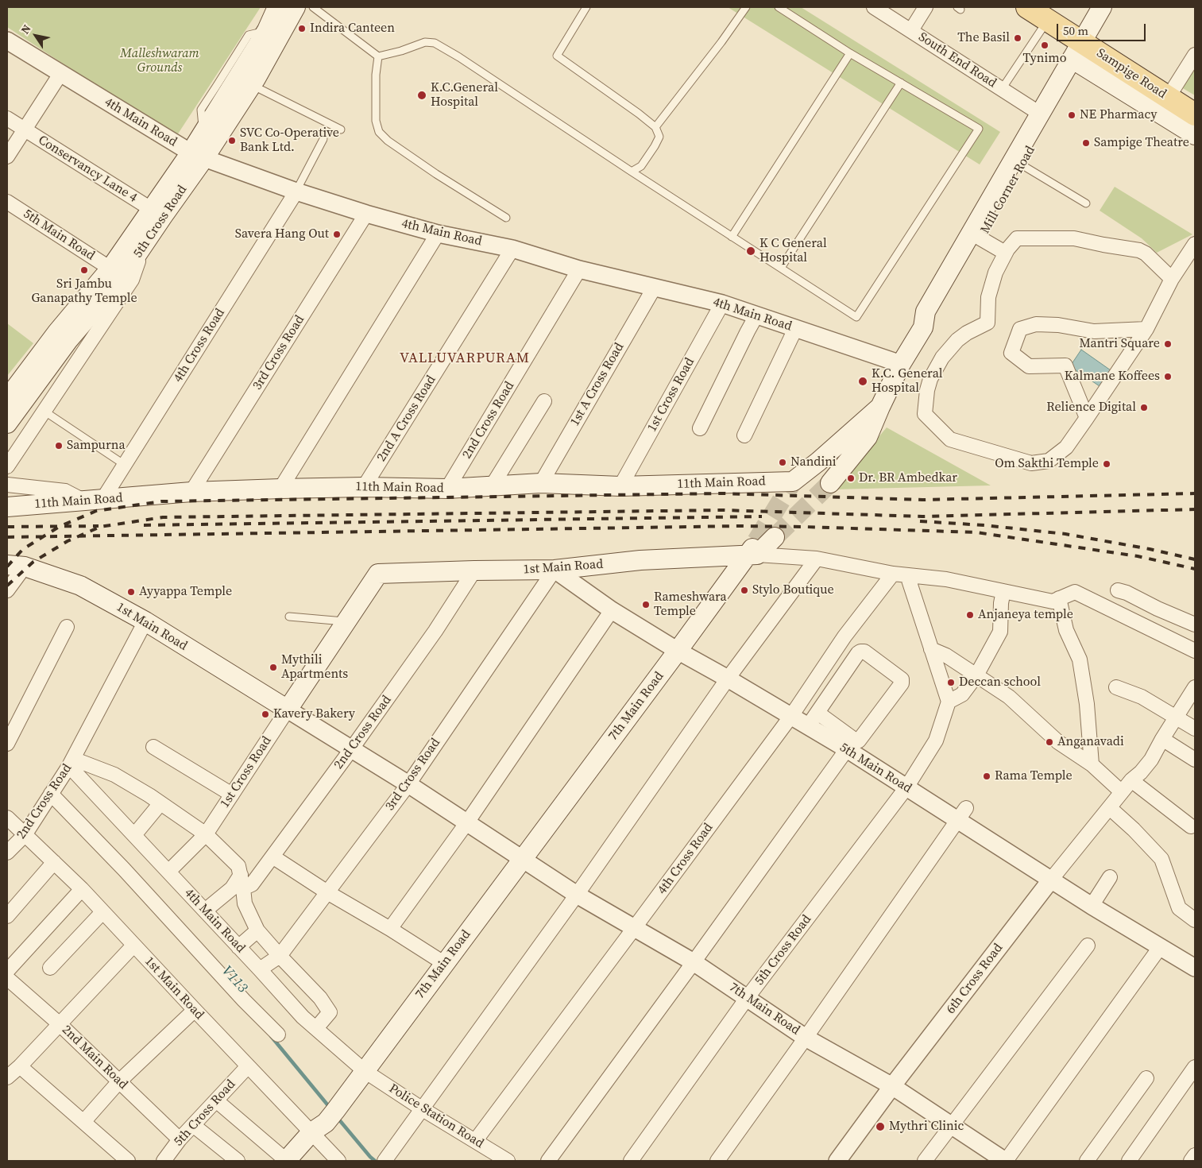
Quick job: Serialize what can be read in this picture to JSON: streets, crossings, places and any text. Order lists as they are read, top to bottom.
{
  "streets": {
    "main road": [
      "Sampige Road",
      "Mill Corner Road",
      "5th Cross Road",
      "11th Main Road",
      "1st Main Road",
      "7th Main Road"
    ],
    "street": [
      "South End Road",
      "4th Main Road",
      "Conservancy Lane 4",
      "5th Main Road",
      "4th Cross Road",
      "3rd Cross Road",
      "1st A Cross Road",
      "1st Cross Road",
      "2nd A Cross Road",
      "2nd Cross Road",
      "6th Cross Road",
      "2nd Main Road",
      "Police Station Road"
    ]
  },
  "crossings": [
    ["South End Road", "Mill Corner Road"],
    ["Sampige Road", "Mill Corner Road"],
    ["4th Main Road", "Mill Corner Road"],
    ["4th Main Road", "5th Cross Road"],
    ["4th Main Road", "4th Cross Road"],
    ["4th Main Road", "3rd Cross Road"],
    ["4th Main Road", "1st A Cross Road"],
    ["4th Main Road", "1st Cross Road"],
    ["4th Main Road", "2nd A Cross Road"],
    ["4th Main Road", "2nd Cross Road"],
    ["4th Main Road", "7th Main Road"],
    ["4th Main Road", "Police Station Road"],
    ["Conservancy Lane 4", "5th Cross Road"],
    ["Mill Corner Road", "11th Main Road"],
    ["5th Cross Road", "5th Main Road"],
    ["5th Cross Road", "1st Main Road"],
    ["5th Cross Road", "7th Main Road"],
    ["5th Cross Road", "2nd Main Road"],
    ["5th Main Road", "4th Cross Road"],
    ["5th Main Road", "3rd Cross Road"],
    ["5th Main Road", "1st Main Road"],
    ["5th Main Road", "7th Main Road"],
    ["5th Main Road", "6th Cross Road"],
    ["4th Cross Road", "11th Main Road"],
    ["4th Cross Road", "7th Main Road"],
    ["4th Cross Road", "Police Station Road"],
    ["3rd Cross Road", "11th Main Road"],
    ["3rd Cross Road", "1st Main Road"],
    ["1st A Cross Road", "11th Main Road"],
    ["1st Cross Road", "11th Main Road"],
    ["1st Cross Road", "1st Main Road"],
    ["2nd A Cross Road", "11th Main Road"],
    ["2nd Cross Road", "11th Main Road"],
    ["2nd Cross Road", "1st Main Road"],
    ["1st Main Road", "7th Main Road"],
    ["7th Main Road", "6th Cross Road"],
    ["7th Main Road", "Police Station Road"]
  ],
  "districts": ["VALLUVARPURAM"],
  "water": ["V113"],
  "parks": ["Malleshwaram Grounds"],
  "places": [
    "Indira Canteen",
    "The Basil",
    "Tynimo",
    "K.C.General Hospital",
    "NE Pharmacy",
    "SVC Co-Operative Bank Ltd.",
    "Sampige Theatre",
    "Savera Hang Out",
    "K C General Hospital",
    "Sri Jambu Ganapathy Temple",
    "Mantri Square",
    "Kalmane Koffees",
    "K.C. General Hospital",
    "Relience Digital",
    "Sampurna",
    "Nandini",
    "Om Sakthi Temple",
    "Dr. BR Ambedkar",
    "Stylo Boutique",
    "Ayyappa Temple",
    "Rameshwara Temple",
    "Anjaneya temple",
    "Mythili Apartments",
    "Deccan school",
    "Kavery Bakery",
    "Anganavadi",
    "Rama Temple",
    "Mythri Clinic"
  ],
  "scale_bar": "50 m",
  "north": "top left"
}
